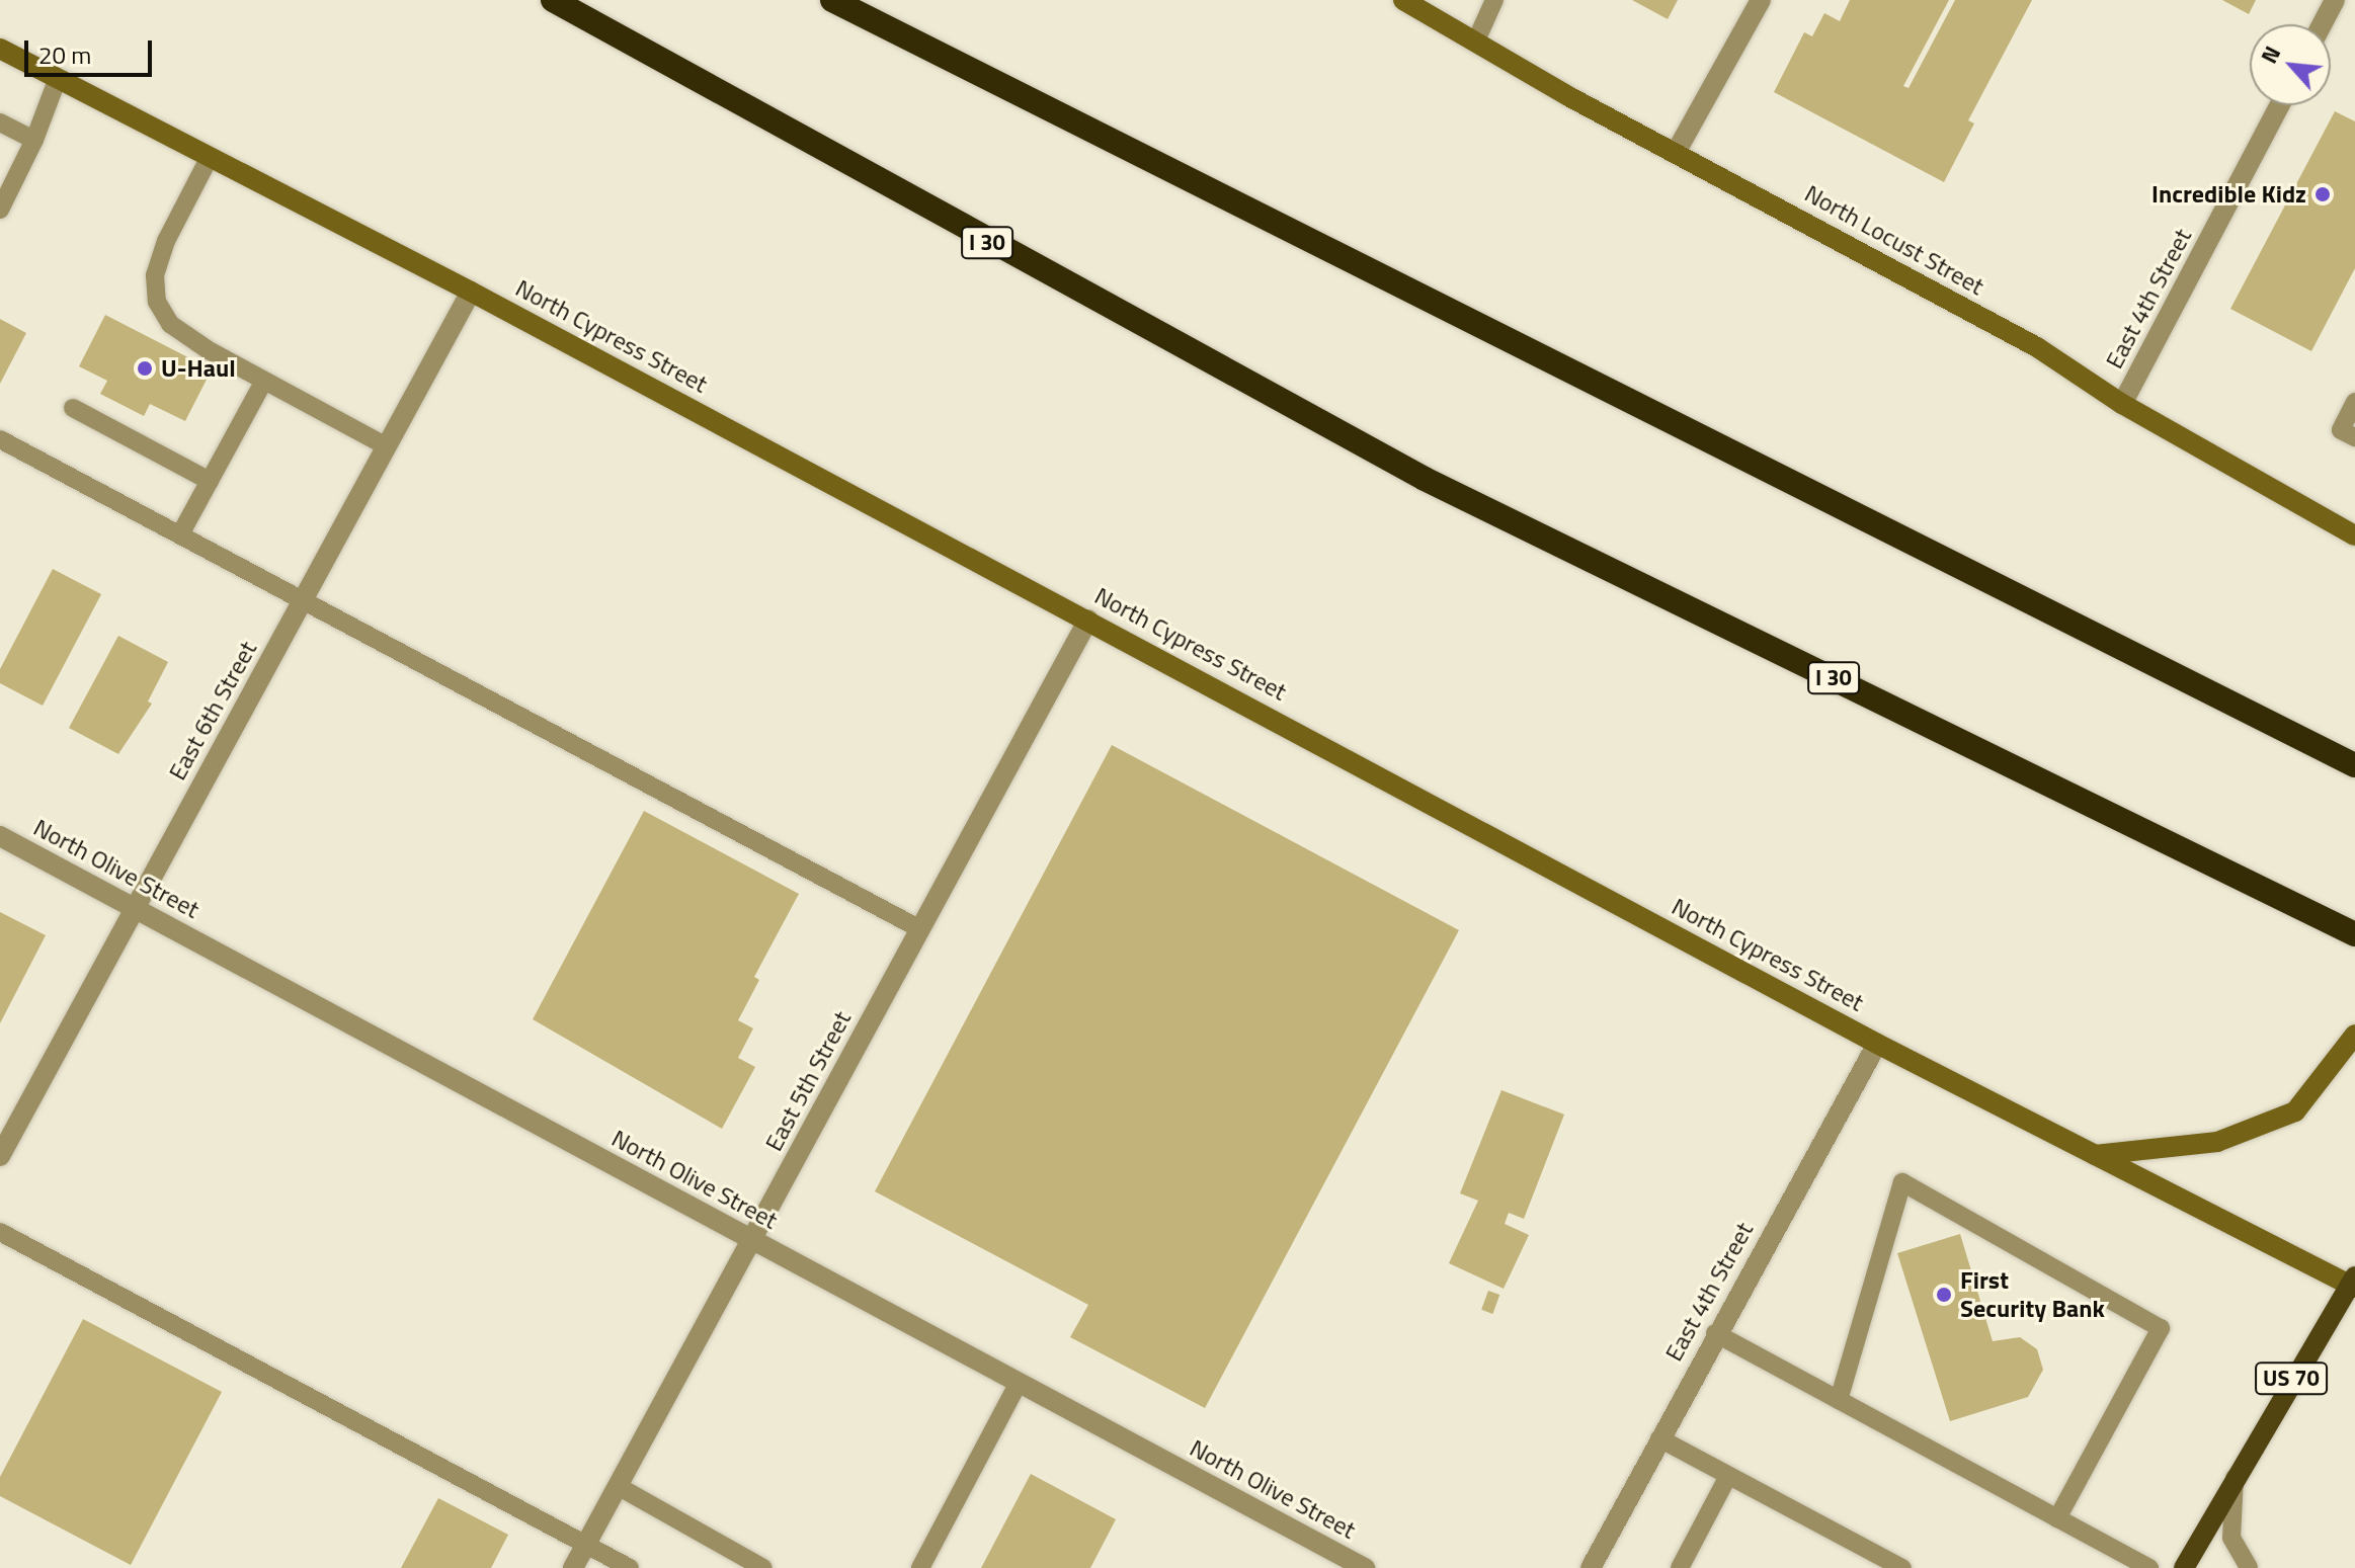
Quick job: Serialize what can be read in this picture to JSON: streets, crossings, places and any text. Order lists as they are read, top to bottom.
{
  "streets": {
    "highway": ["I 30"],
    "main road": ["North Locust Street", "North Cypress Street", "US 70"],
    "street": [
      "East 4th Street",
      "East 6th Street",
      "North Olive Street",
      "East 5th Street"
    ]
  },
  "crossings": [
    ["North Locust Street", "East 4th Street"],
    ["East 4th Street", "North Cypress Street"],
    ["North Cypress Street", "East 6th Street"],
    ["North Cypress Street", "East 5th Street"],
    ["North Cypress Street", "US 70"],
    ["East 6th Street", "North Olive Street"],
    ["North Olive Street", "East 5th Street"]
  ],
  "places": ["Incredible Kidz", "U-Haul", "First Security Bank"],
  "scale_bar": "20 m",
  "north": "top left"
}
